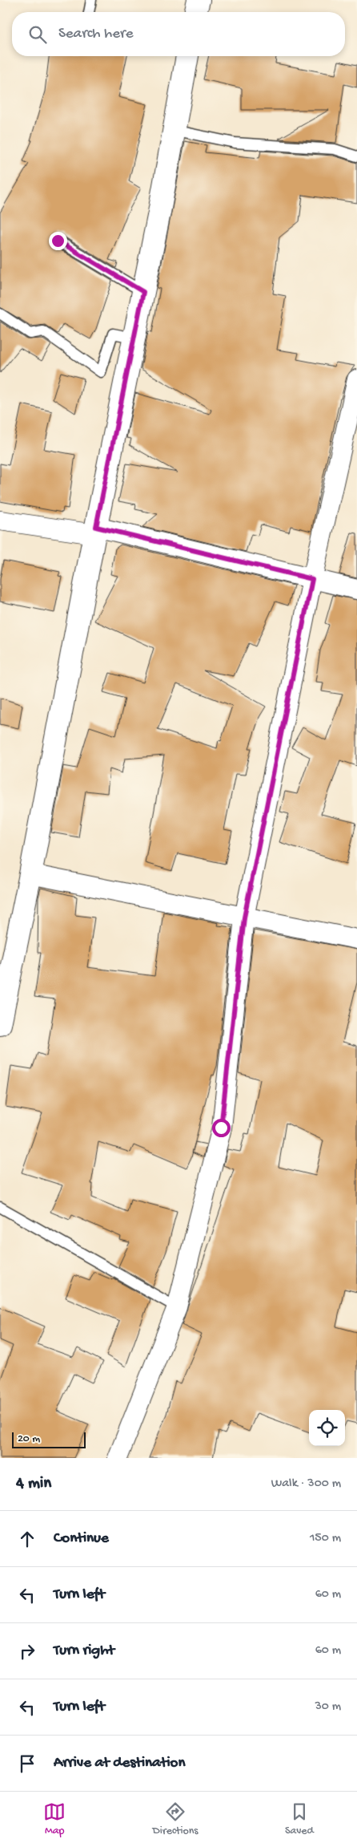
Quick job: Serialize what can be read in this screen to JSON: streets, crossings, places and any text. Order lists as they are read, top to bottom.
{
  "scale_bar": "20 m",
  "page": {
    "search": "Search here",
    "scale": "20 m",
    "heading": ["4 min", "Walk · 300 m"],
    "list": [
      ["Continue", "150 m"],
      ["Turn left", "60 m"],
      ["Turn right", "60 m"],
      ["Turn left", "30 m"],
      "Arrive at destination"
    ],
    "nav": ["Map", "Directions", "Saved"]
  }
}
